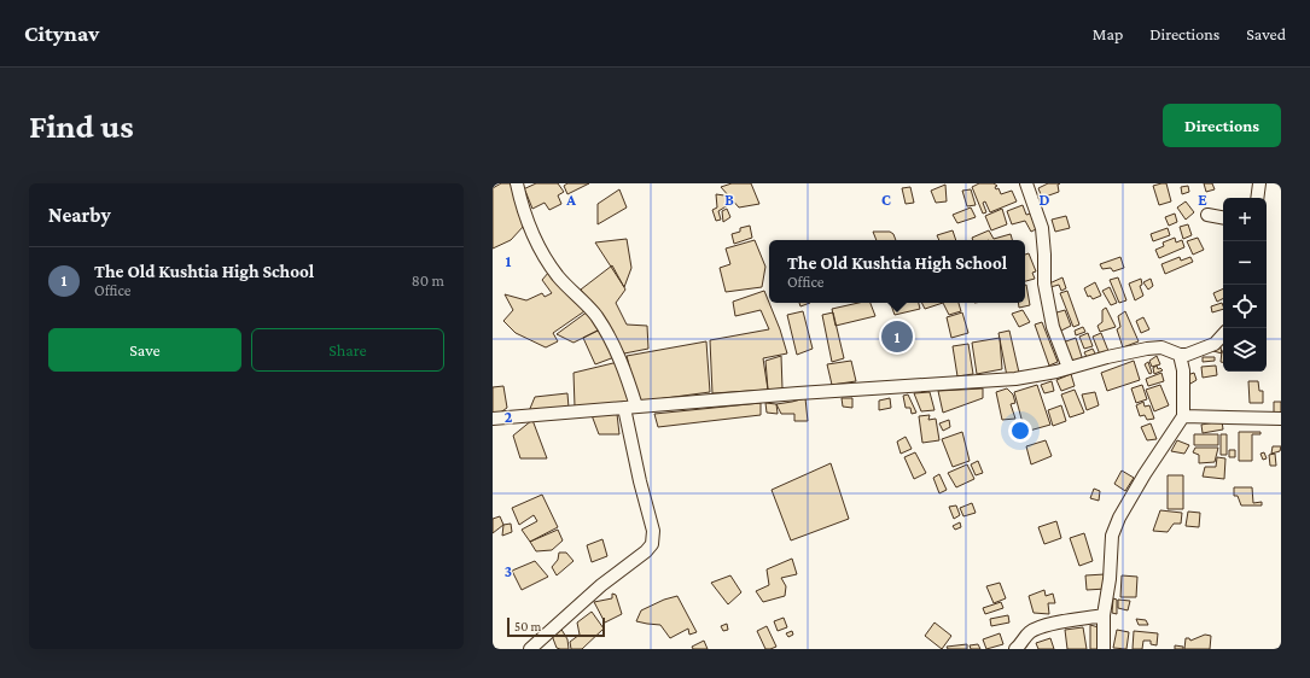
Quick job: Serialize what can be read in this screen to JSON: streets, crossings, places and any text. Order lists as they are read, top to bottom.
{
  "scale_bar": "50 m",
  "page": {
    "header": "Citynav",
    "nav": ["Map", "Directions", "Saved"],
    "buttons": [
      "Directions",
      ["Save", "Share"]
    ],
    "title": "Find us",
    "heading": "Nearby",
    "map_buttons": ["+", "−"],
    "popup": ["The Old Kushtia High School", "Office"],
    "list": [
      {
        "mark": "1",
        "name": "The Old Kushtia High School",
        "note": "Office",
        "value": "80 m"
      }
    ],
    "pins": "1",
    "scale": "50 m"
  },
  "grid": {
    "columns": [
      "A",
      "B",
      "C",
      "D",
      "E"
    ],
    "rows": ["1", "2", "3"]
  }
}
